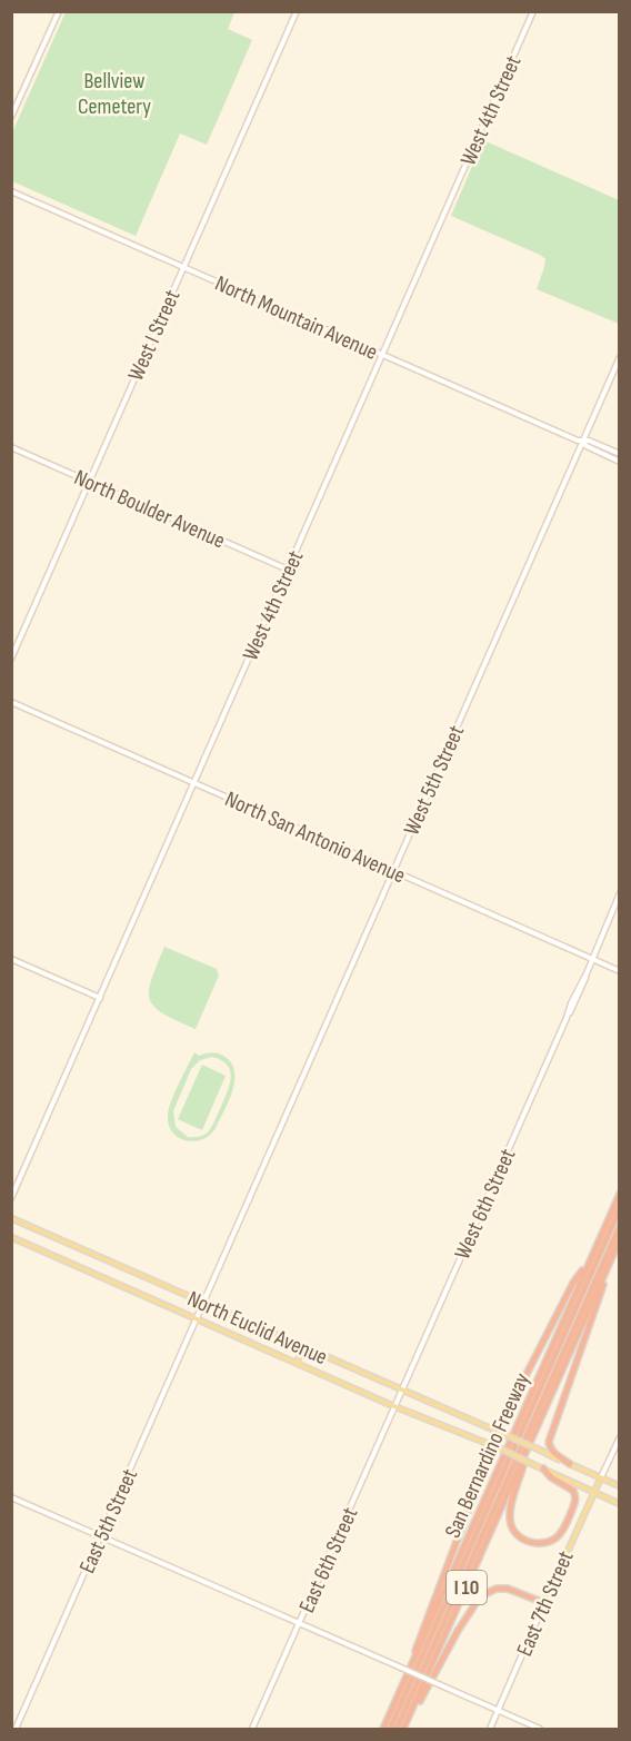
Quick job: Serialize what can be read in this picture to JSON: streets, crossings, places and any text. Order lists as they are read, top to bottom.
{
  "streets": {
    "highway": ["San Bernardino Freeway", "I 10"],
    "main road": ["North Euclid Avenue", "East 7th Street"],
    "street": [
      "West 4th Street",
      "North Mountain Avenue",
      "West I Street",
      "North Boulder Avenue",
      "West 5th Street",
      "North San Antonio Avenue",
      "West 6th Street",
      "East 5th Street",
      "East 6th Street"
    ]
  },
  "crossings": [
    ["West 4th Street", "North Mountain Avenue"],
    ["West 4th Street", "North Boulder Avenue"],
    ["West 4th Street", "North San Antonio Avenue"],
    ["North Mountain Avenue", "West I Street"],
    ["North Mountain Avenue", "West 5th Street"],
    ["West I Street", "North Boulder Avenue"],
    ["West 5th Street", "North San Antonio Avenue"],
    ["West 5th Street", "North Euclid Avenue"],
    ["West 5th Street", "East 5th Street"],
    ["North San Antonio Avenue", "West 6th Street"],
    ["West 6th Street", "North Euclid Avenue"],
    ["West 6th Street", "East 6th Street"],
    ["North Euclid Avenue", "East 5th Street"],
    ["North Euclid Avenue", "East 6th Street"],
    ["North Euclid Avenue", "East 7th Street"]
  ],
  "parks": ["Bellview Cemetery"]
}
